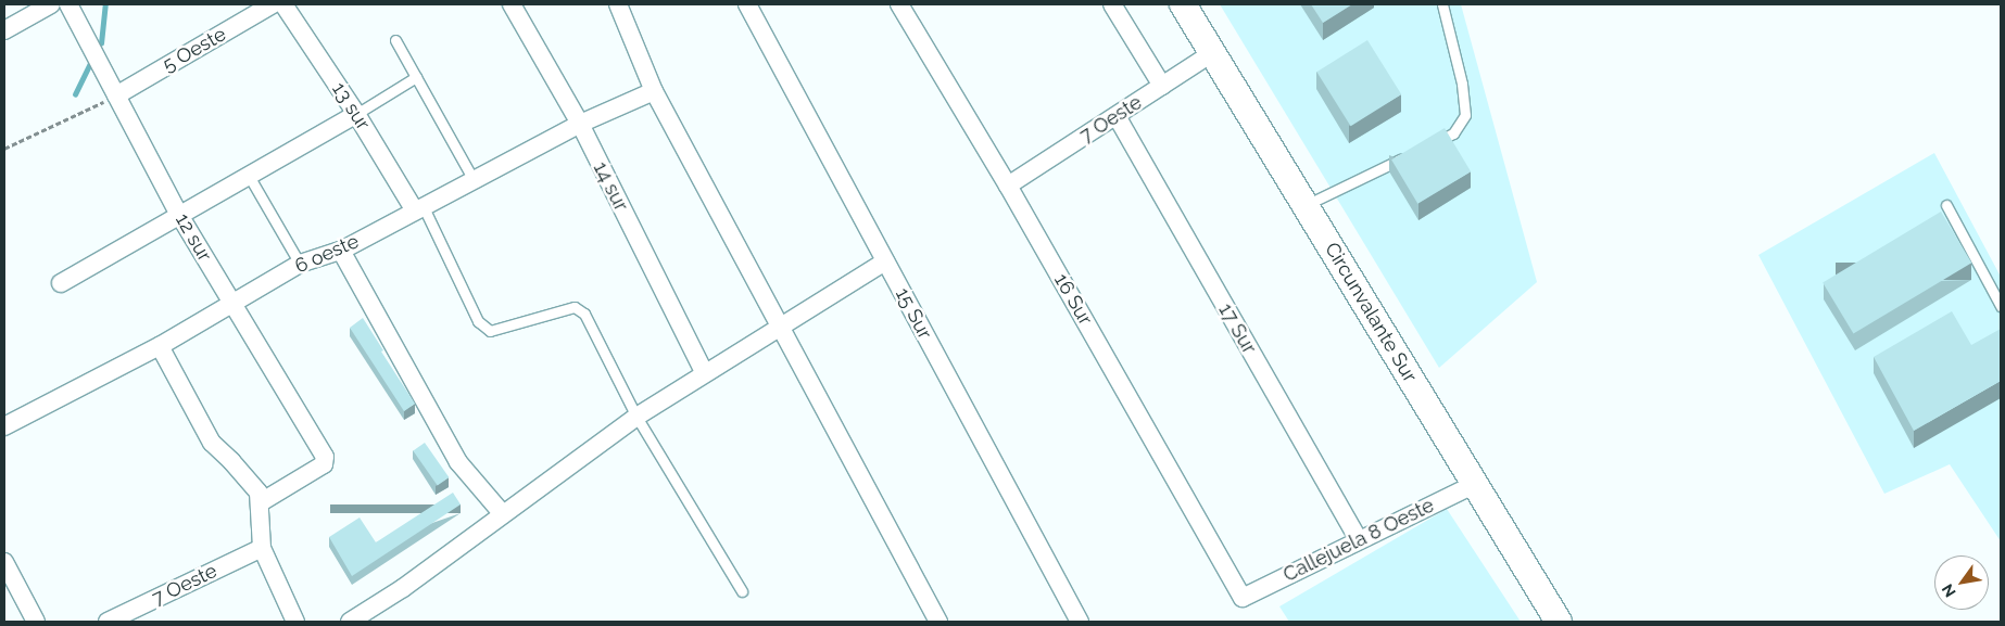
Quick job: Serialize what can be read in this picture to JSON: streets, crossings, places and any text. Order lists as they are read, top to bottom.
{
  "streets": {
    "main road": ["Circunvalante Sur"],
    "street": [
      "5 Oeste",
      "13 sur",
      "7 Oeste",
      "14 sur",
      "12 sur",
      "6 oeste",
      "16 Sur",
      "15 Sur",
      "17 Sur",
      "Callejuela 8 Oeste"
    ]
  },
  "crossings": [
    ["5 Oeste", "12 sur"],
    ["13 sur", "6 oeste"],
    ["7 Oeste", "16 Sur"],
    ["7 Oeste", "Circunvalante Sur"],
    ["7 Oeste", "17 Sur"],
    ["14 sur", "6 oeste"],
    ["12 sur", "6 oeste"],
    ["16 Sur", "Callejuela 8 Oeste"],
    ["Circunvalante Sur", "Callejuela 8 Oeste"],
    ["17 Sur", "Callejuela 8 Oeste"]
  ],
  "north": "bottom left"
}
